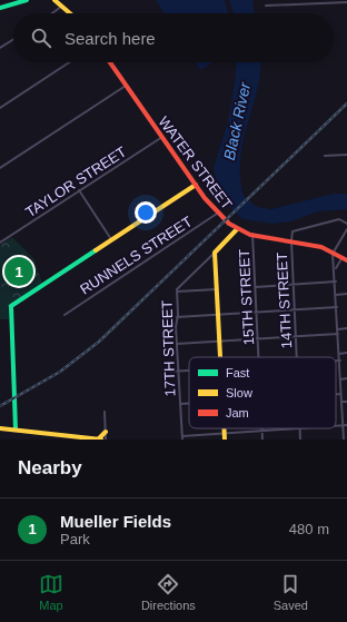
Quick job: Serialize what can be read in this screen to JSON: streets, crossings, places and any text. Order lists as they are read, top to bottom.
{
  "streets": {
    "street": [
      "WATER STREET",
      "TAYLOR STREET",
      "RUNNELS STREET",
      "15TH STREET",
      "14TH STREET",
      "17TH STREET"
    ]
  },
  "crossings": [
    ["WATER STREET", "TAYLOR STREET"],
    ["WATER STREET", "RUNNELS STREET"],
    ["WATER STREET", "15TH STREET"],
    ["WATER STREET", "14TH STREET"],
    ["WATER STREET", "17TH STREET"]
  ],
  "water": ["Black River"],
  "legend": ["Fast", "Slow", "Jam"],
  "page": {
    "search": "Search here",
    "pins": "1",
    "heading": "Nearby",
    "list": [
      {
        "mark": "1",
        "name": "Mueller Fields",
        "note": "Park",
        "value": "480 m"
      }
    ],
    "nav": ["Map", "Directions", "Saved"]
  }
}
